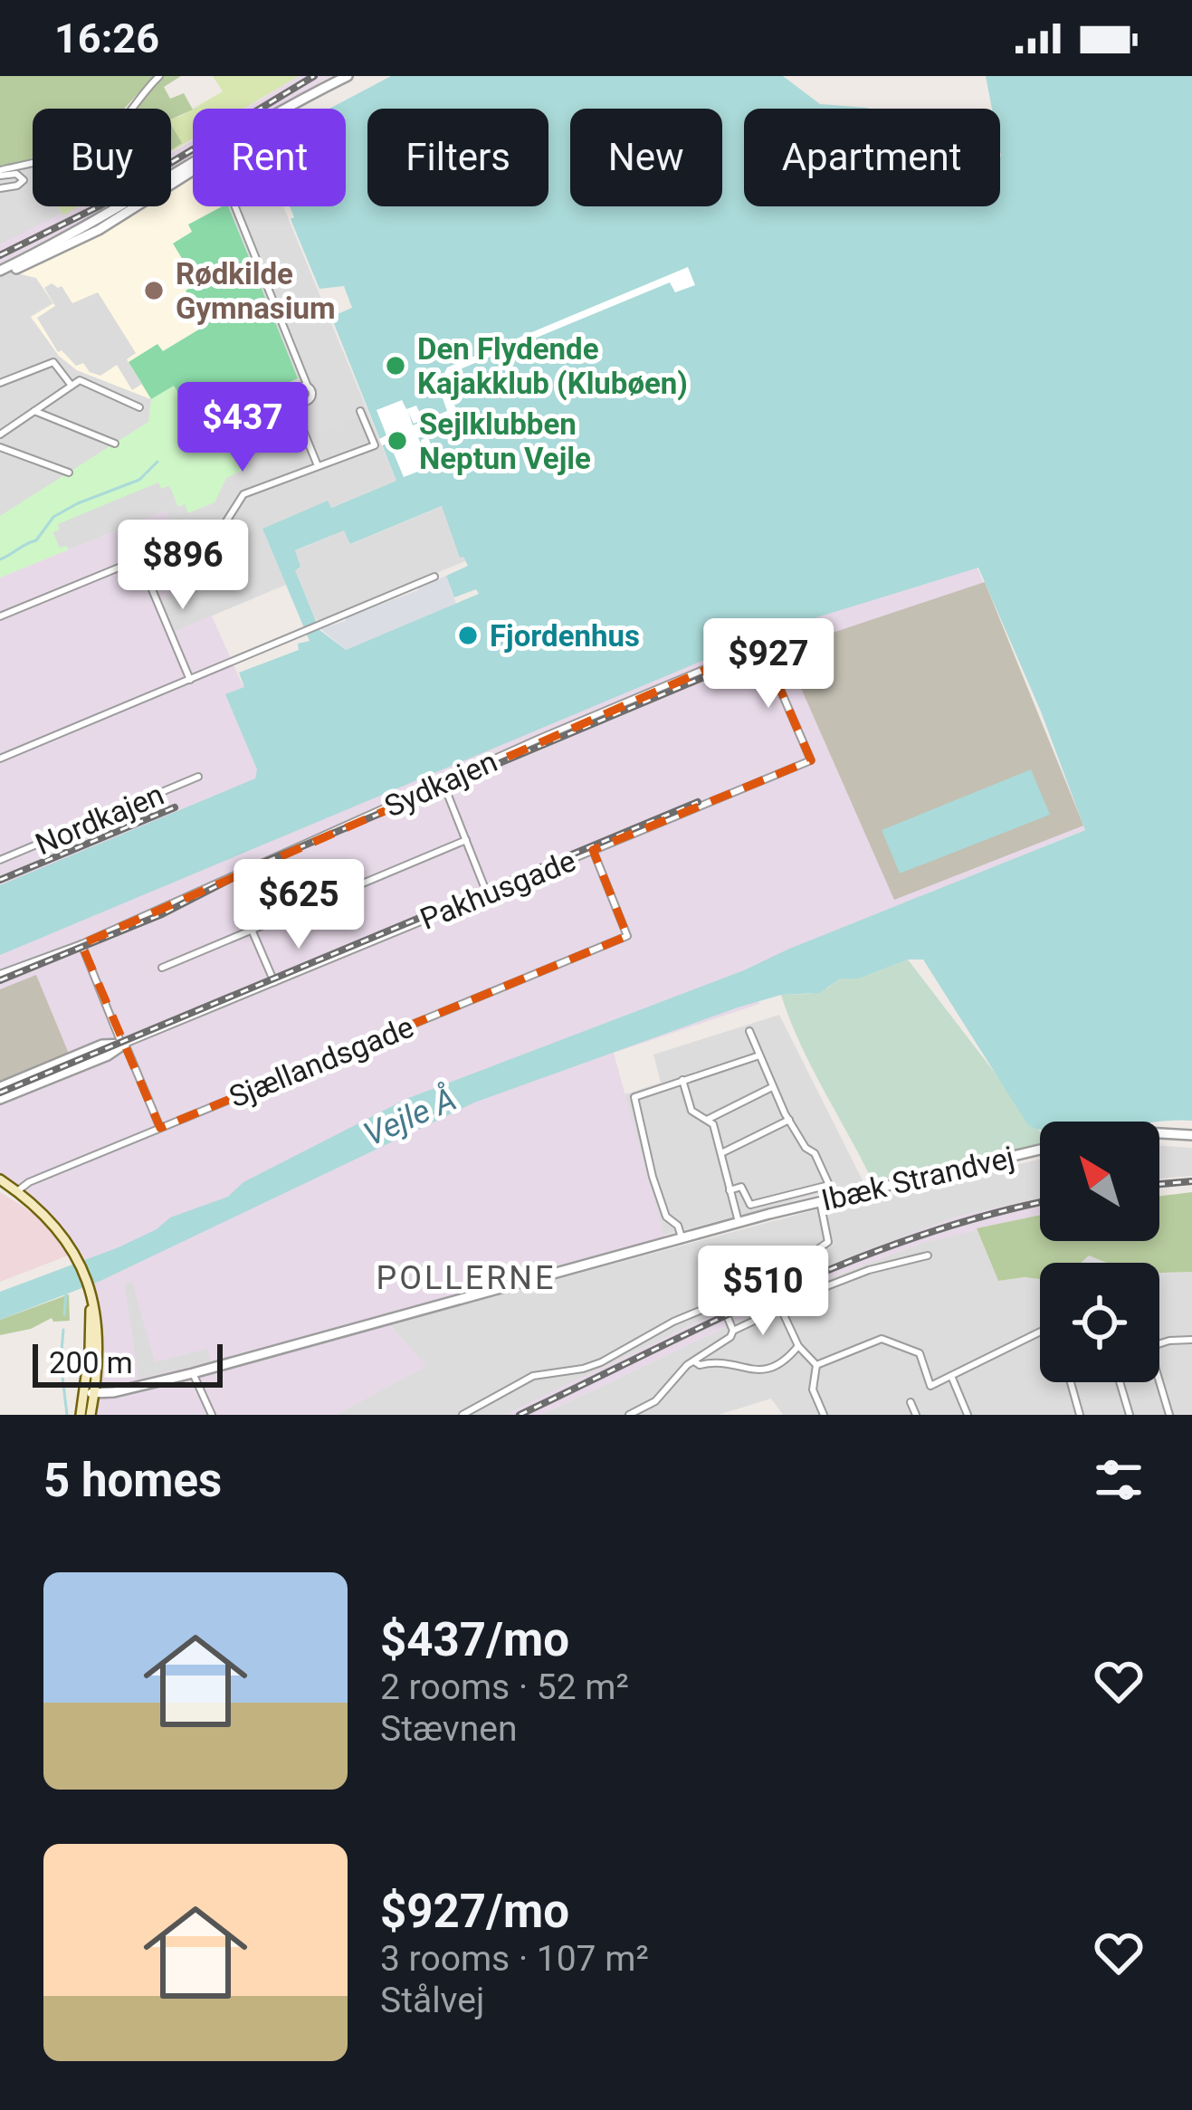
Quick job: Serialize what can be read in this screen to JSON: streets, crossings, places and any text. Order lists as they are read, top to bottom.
{
  "streets": {
    "street": [
      "Sydkajen",
      "Nordkajen",
      "Pakhusgade",
      "Sjællandsgade",
      "Ibæk Strandvej"
    ]
  },
  "crossings": [
    ["Sydkajen", "Pakhusgade"],
    ["Pakhusgade", "Sjællandsgade"]
  ],
  "districts": ["POLLERNE"],
  "water": ["Vejle Å"],
  "places": [
    "Rødkilde Gymnasium",
    "Den Flydende Kajakklub (Klubøen)",
    "Sejlklubben Neptun Vejle",
    "Fjordenhus"
  ],
  "scale_bar": "200 m",
  "north": "top left",
  "page": {
    "status": "16:26",
    "chip": [
      "Buy",
      "Rent",
      "Filters",
      "New",
      "Apartment"
    ],
    "price": [
      "$437",
      "$896",
      "$927",
      "$625",
      "$510"
    ],
    "scale": "200 m",
    "heading": "5 homes",
    "list": [
      {
        "name": "$437/mo",
        "note": "2 rooms · 52 m² · Stævnen"
      },
      {
        "name": "$927/mo",
        "note": "3 rooms · 107 m² · Stålvej"
      }
    ]
  }
}
